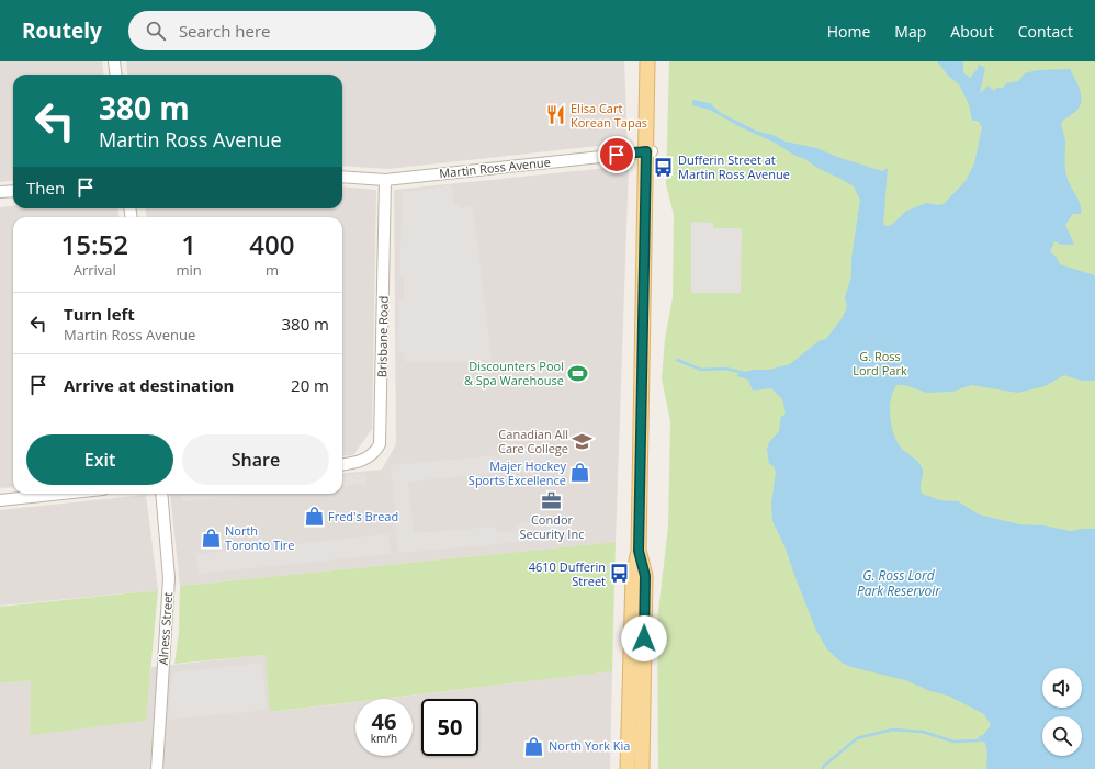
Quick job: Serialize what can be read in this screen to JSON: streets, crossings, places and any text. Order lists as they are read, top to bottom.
{
  "streets": {
    "street": ["Martin Ross Avenue", "Brisbane Road", "Alness Street"]
  },
  "crossings": [
    ["Martin Ross Avenue", "Brisbane Road"]
  ],
  "water": ["G. Ross Lord Park Reservoir"],
  "parks": ["G. Ross Lord Park"],
  "places": {
    "restaurant": ["Elisa Cart Korean Tapas"],
    "bus stop": ["Dufferin Street at Martin Ross Avenue", "4610 Dufferin Street"],
    "sports": ["Discounters Pool & Spa Warehouse"],
    "school or university": ["Canadian All Care College"],
    "shop": [
      "Majer Hockey Sports Excellence",
      "Fred's Bread",
      "North Toronto Tire",
      "North York Kia"
    ],
    "office": ["Condor Security Inc"]
  },
  "page": {
    "header": "Routely",
    "search": "Search here",
    "nav": [
      "Home",
      "Map",
      "About",
      "Contact"
    ],
    "turn": ["380 m", "Martin Ross Avenue"],
    "then": "Then",
    "eta": [
      "15:52",
      "Arrival",
      "1",
      "min",
      "400",
      "m"
    ],
    "list": [
      {
        "name": "Turn left",
        "note": "Martin Ross Avenue",
        "value": "380 m"
      },
      {
        "name": "Arrive at destination",
        "value": "20 m"
      }
    ],
    "buttons": ["Exit", "Share"],
    "speed": "46 km/h",
    "limit": "50"
  }
}
